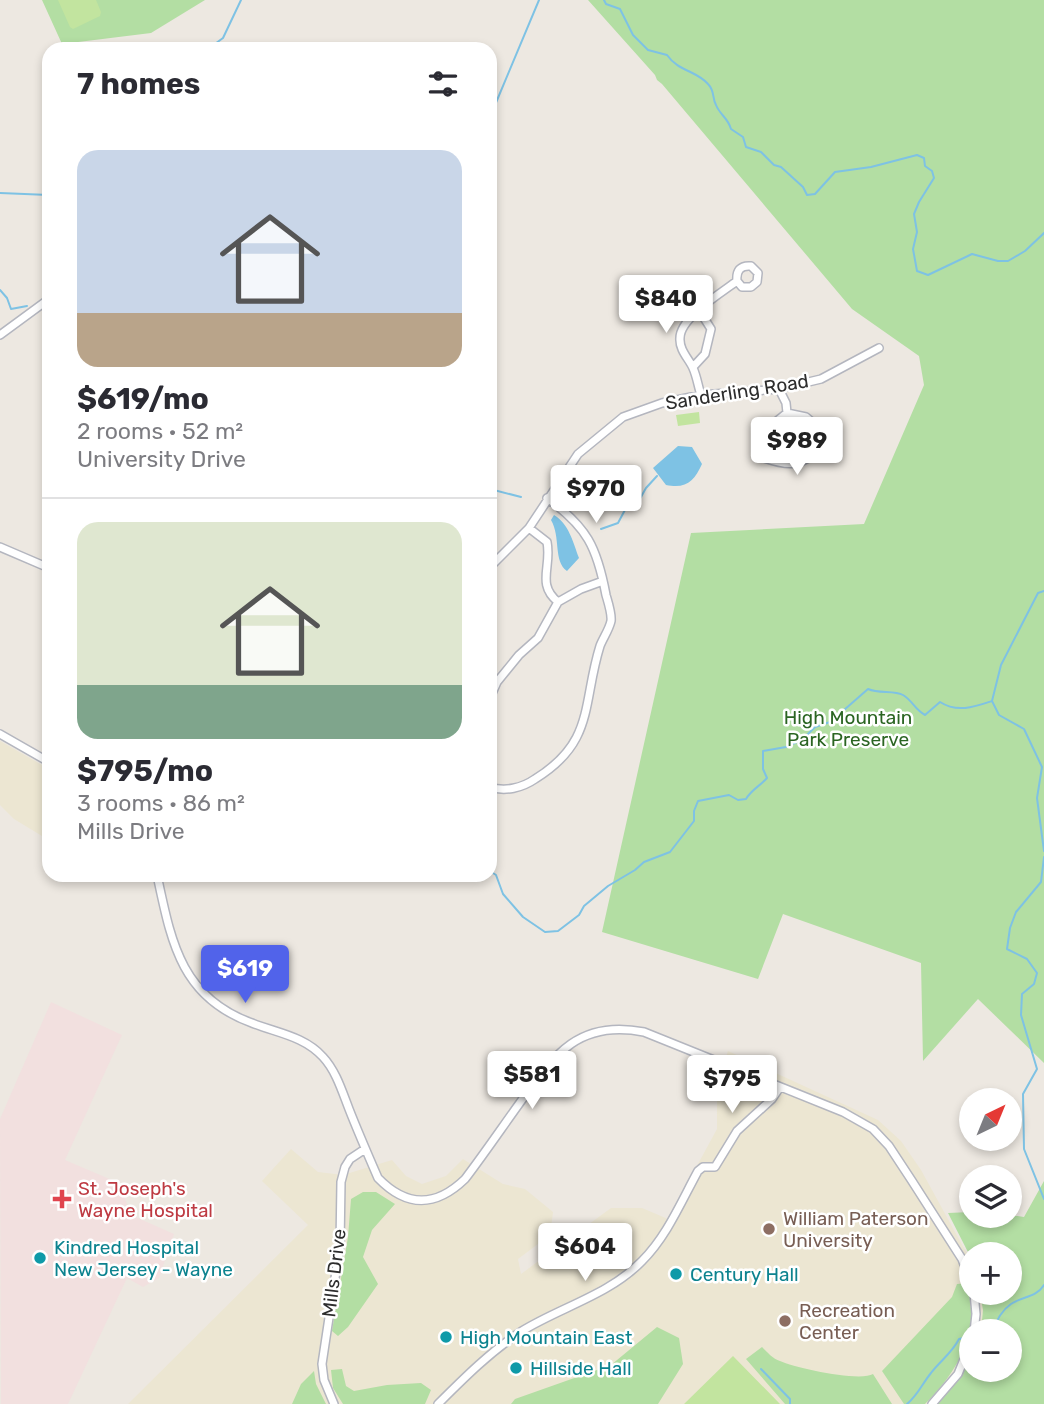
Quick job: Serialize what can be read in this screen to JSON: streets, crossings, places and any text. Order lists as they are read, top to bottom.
{
  "streets": {
    "street": ["Sanderling Road", "Mills Drive"]
  },
  "parks": ["High Mountain Park Preserve"],
  "places": {
    "health": ["St. Joseph's Wayne Hospital"],
    "other": [
      "William Paterson University",
      "Kindred Hospital New Jersey - Wayne",
      "Century Hall",
      "Recreation Center",
      "High Mountain East",
      "Hillside Hall"
    ]
  },
  "north": "top right",
  "page": {
    "heading": "7 homes",
    "list": [
      {
        "name": "$619/mo",
        "note": "2 rooms · 52 m² · University Drive"
      },
      {
        "name": "$795/mo",
        "note": "3 rooms · 86 m² · Mills Drive"
      }
    ],
    "price": [
      "$840",
      "$989",
      "$970",
      "$619",
      "$581",
      "$795",
      "$604"
    ],
    "map_buttons": ["+", "−"]
  }
}
